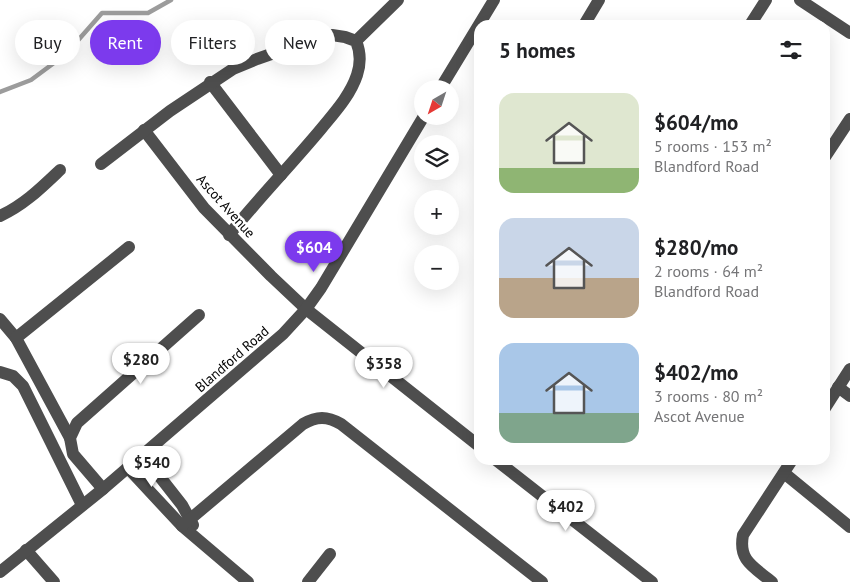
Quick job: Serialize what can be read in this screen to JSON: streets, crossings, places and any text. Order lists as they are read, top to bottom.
{
  "streets": {
    "street": ["Ascot Avenue", "Blandford Road"]
  },
  "crossings": [
    ["Ascot Avenue", "Blandford Road"]
  ],
  "north": "bottom left",
  "page": {
    "chip": [
      "Buy",
      "Rent",
      "Filters",
      "New"
    ],
    "heading": "5 homes",
    "map_buttons": ["+", "−"],
    "list": [
      {
        "name": "$604/mo",
        "note": "5 rooms · 153 m² · Blandford Road"
      },
      {
        "name": "$280/mo",
        "note": "2 rooms · 64 m² · Blandford Road"
      },
      {
        "name": "$402/mo",
        "note": "3 rooms · 80 m² · Ascot Avenue"
      }
    ],
    "price": [
      "$604",
      "$280",
      "$358",
      "$540",
      "$402"
    ]
  }
}
